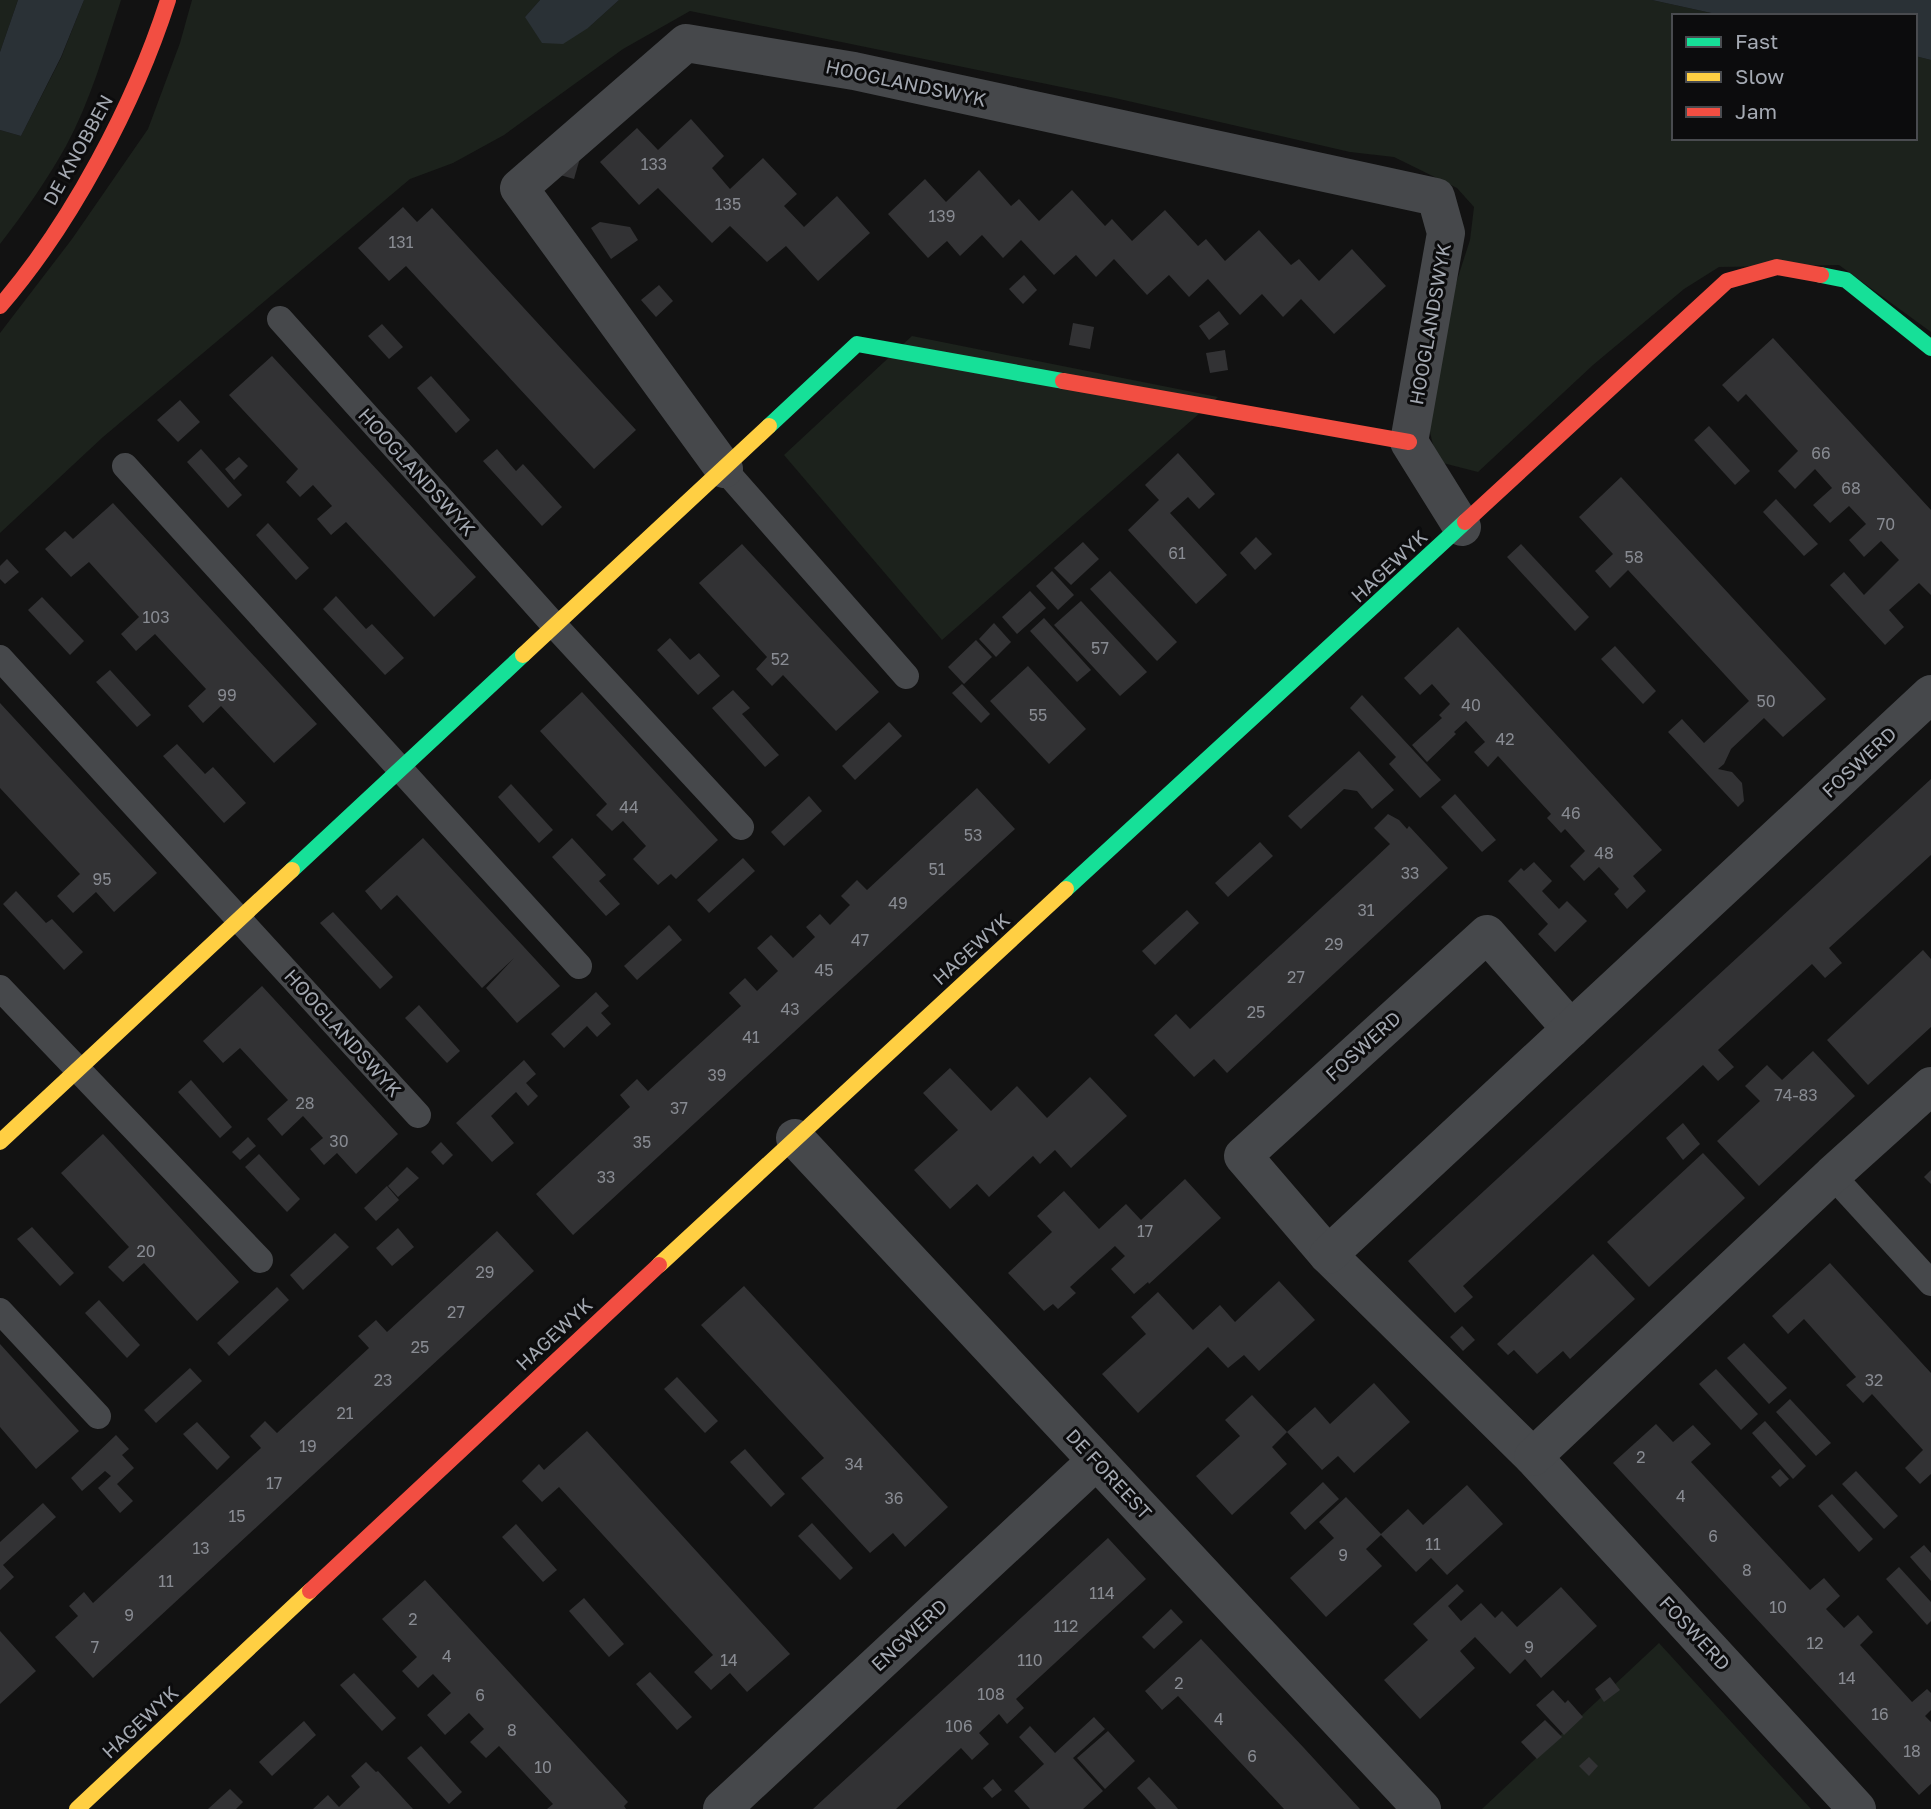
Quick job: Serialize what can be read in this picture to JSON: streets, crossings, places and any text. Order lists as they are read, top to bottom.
{
  "streets": {
    "street": [
      "HOOGLANDSWYK",
      "DE KNOBBEN",
      "HAGEWYK",
      "FOSWERD",
      "DE FOREEST",
      "ENGWERD"
    ]
  },
  "crossings": [
    ["HAGEWYK", "DE FOREEST"],
    ["DE FOREEST", "ENGWERD"]
  ],
  "house_numbers": [
    "133",
    "135",
    "139",
    "131",
    "66",
    "68",
    "70",
    "61",
    "58",
    "103",
    "57",
    "52",
    "99",
    "50",
    "40",
    "55",
    "42",
    "44",
    "46",
    "53",
    "48",
    "51",
    "33",
    "95",
    "49",
    "31",
    "47",
    "29",
    "45",
    "27",
    "43",
    "25",
    "41",
    "39",
    "74-83",
    "28",
    "37",
    "30",
    "35",
    "33",
    "17",
    "20",
    "29",
    "27",
    "25",
    "23",
    "32",
    "21",
    "19",
    "2",
    "34",
    "17",
    "4",
    "36",
    "15",
    "6",
    "11",
    "13",
    "9",
    "8",
    "11",
    "114",
    "10",
    "9",
    "2",
    "112",
    "12",
    "7",
    "9",
    "4",
    "14",
    "110",
    "14",
    "2",
    "108",
    "6",
    "16",
    "4",
    "106",
    "8",
    "18",
    "6",
    "10"
  ],
  "legend": ["Fast", "Slow", "Jam"]
}
